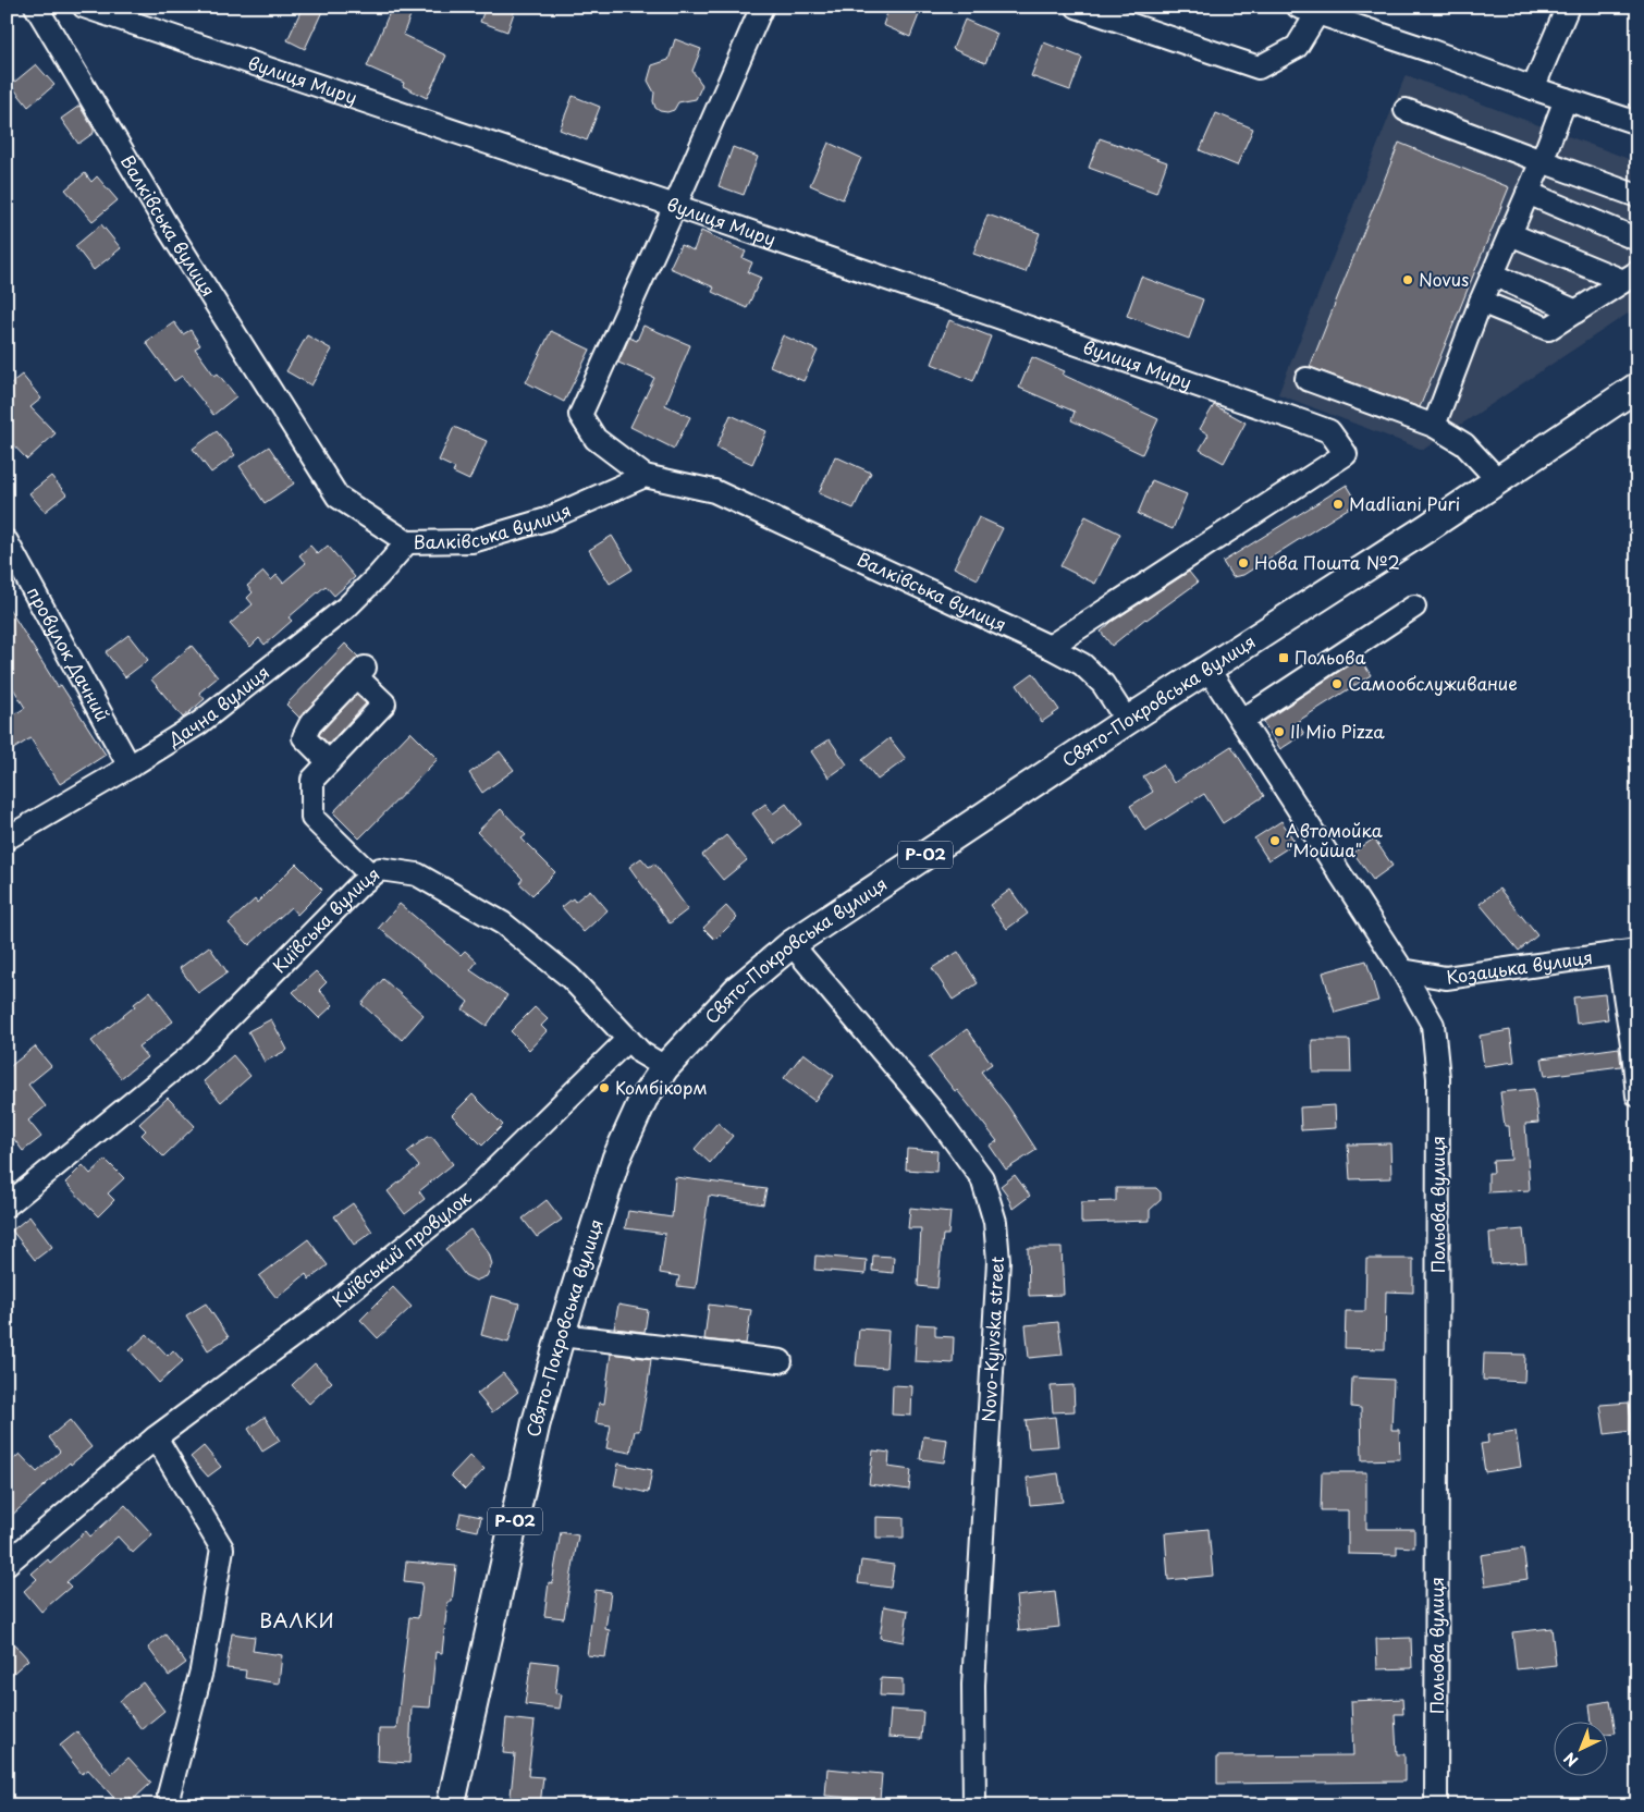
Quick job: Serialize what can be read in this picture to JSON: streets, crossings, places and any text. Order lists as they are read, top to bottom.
{
  "streets": {
    "main road": ["Свято-Покровська вулиця", "Р-02"],
    "street": [
      "вулиця Миру",
      "Валківська вулиця",
      "провулок Дачний",
      "Дачна вулиця",
      "Київська вулиця",
      "Козацька вулиця",
      "Польова вулиця",
      "Київський провулок",
      "Novo-Kyivska street"
    ]
  },
  "crossings": [
    ["вулиця Миру", "Валківська вулиця"],
    ["Валківська вулиця", "Свято-Покровська вулиця"],
    ["Валківська вулиця", "Дачна вулиця"],
    ["провулок Дачний", "Дачна вулиця"],
    ["Свято-Покровська вулиця", "Київська вулиця"],
    ["Свято-Покровська вулиця", "Польова вулиця"],
    ["Свято-Покровська вулиця", "Novo-Kyivska street"],
    ["Київська вулиця", "Київський провулок"],
    ["Козацька вулиця", "Польова вулиця"]
  ],
  "districts": ["ВАЛКИ"],
  "places": {
    "other": [
      "Novus",
      "Madliani Puri",
      "Нова Пошта №2",
      "Самообслуживание",
      "Il Mio Pizza",
      "Автомойка \"Мойша\"",
      "Комбікорм"
    ],
    "transit": ["Польова"]
  },
  "north": "bottom left"
}
